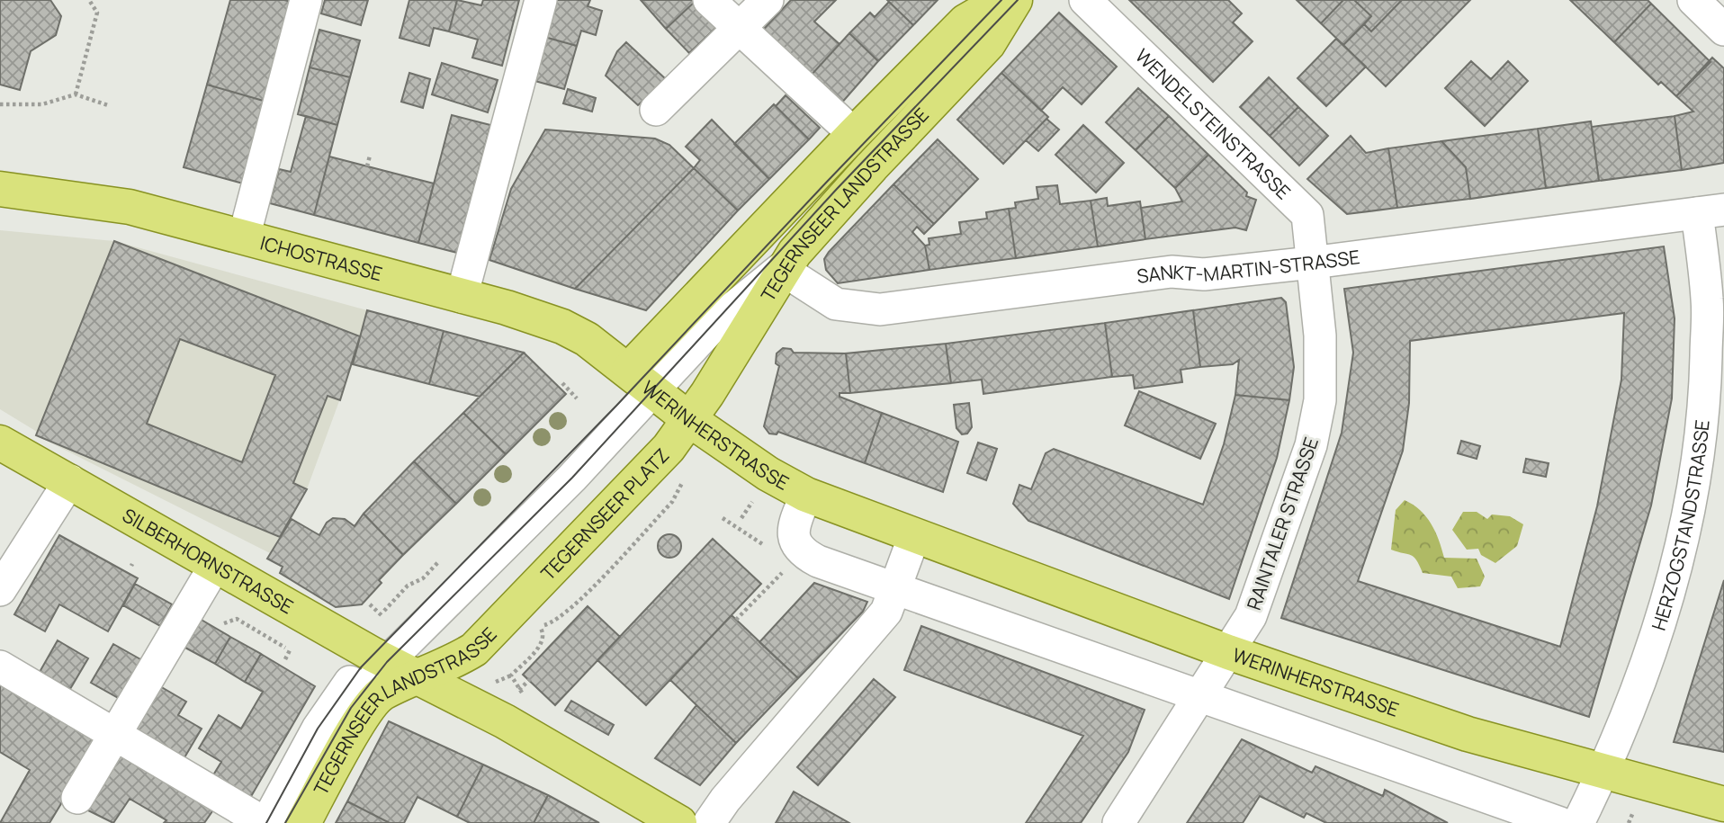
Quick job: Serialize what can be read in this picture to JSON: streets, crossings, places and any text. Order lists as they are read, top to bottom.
{
  "streets": {
    "main road": [
      "TEGERNSEER LANDSTRASSE",
      "ICHOSTRASSE",
      "WERINHERSTRASSE",
      "TEGERNSEER PLATZ",
      "SILBERHORNSTRASSE"
    ],
    "street": [
      "WENDELSTEINSTRASSE",
      "SANKT-MARTIN-STRASSE",
      "RAINTALER STRASSE",
      "HERZOGSTANDSTRASSE"
    ]
  },
  "crossings": [
    ["WENDELSTEINSTRASSE", "SANKT-MARTIN-STRASSE"],
    ["WENDELSTEINSTRASSE", "RAINTALER STRASSE"],
    ["TEGERNSEER LANDSTRASSE", "ICHOSTRASSE"],
    ["TEGERNSEER LANDSTRASSE", "SANKT-MARTIN-STRASSE"],
    ["TEGERNSEER LANDSTRASSE", "WERINHERSTRASSE"],
    ["TEGERNSEER LANDSTRASSE", "TEGERNSEER PLATZ"],
    ["TEGERNSEER LANDSTRASSE", "SILBERHORNSTRASSE"],
    ["ICHOSTRASSE", "WERINHERSTRASSE"],
    ["SANKT-MARTIN-STRASSE", "RAINTALER STRASSE"],
    ["SANKT-MARTIN-STRASSE", "HERZOGSTANDSTRASSE"],
    ["WERINHERSTRASSE", "TEGERNSEER PLATZ"],
    ["WERINHERSTRASSE", "RAINTALER STRASSE"],
    ["WERINHERSTRASSE", "HERZOGSTANDSTRASSE"]
  ]
}
